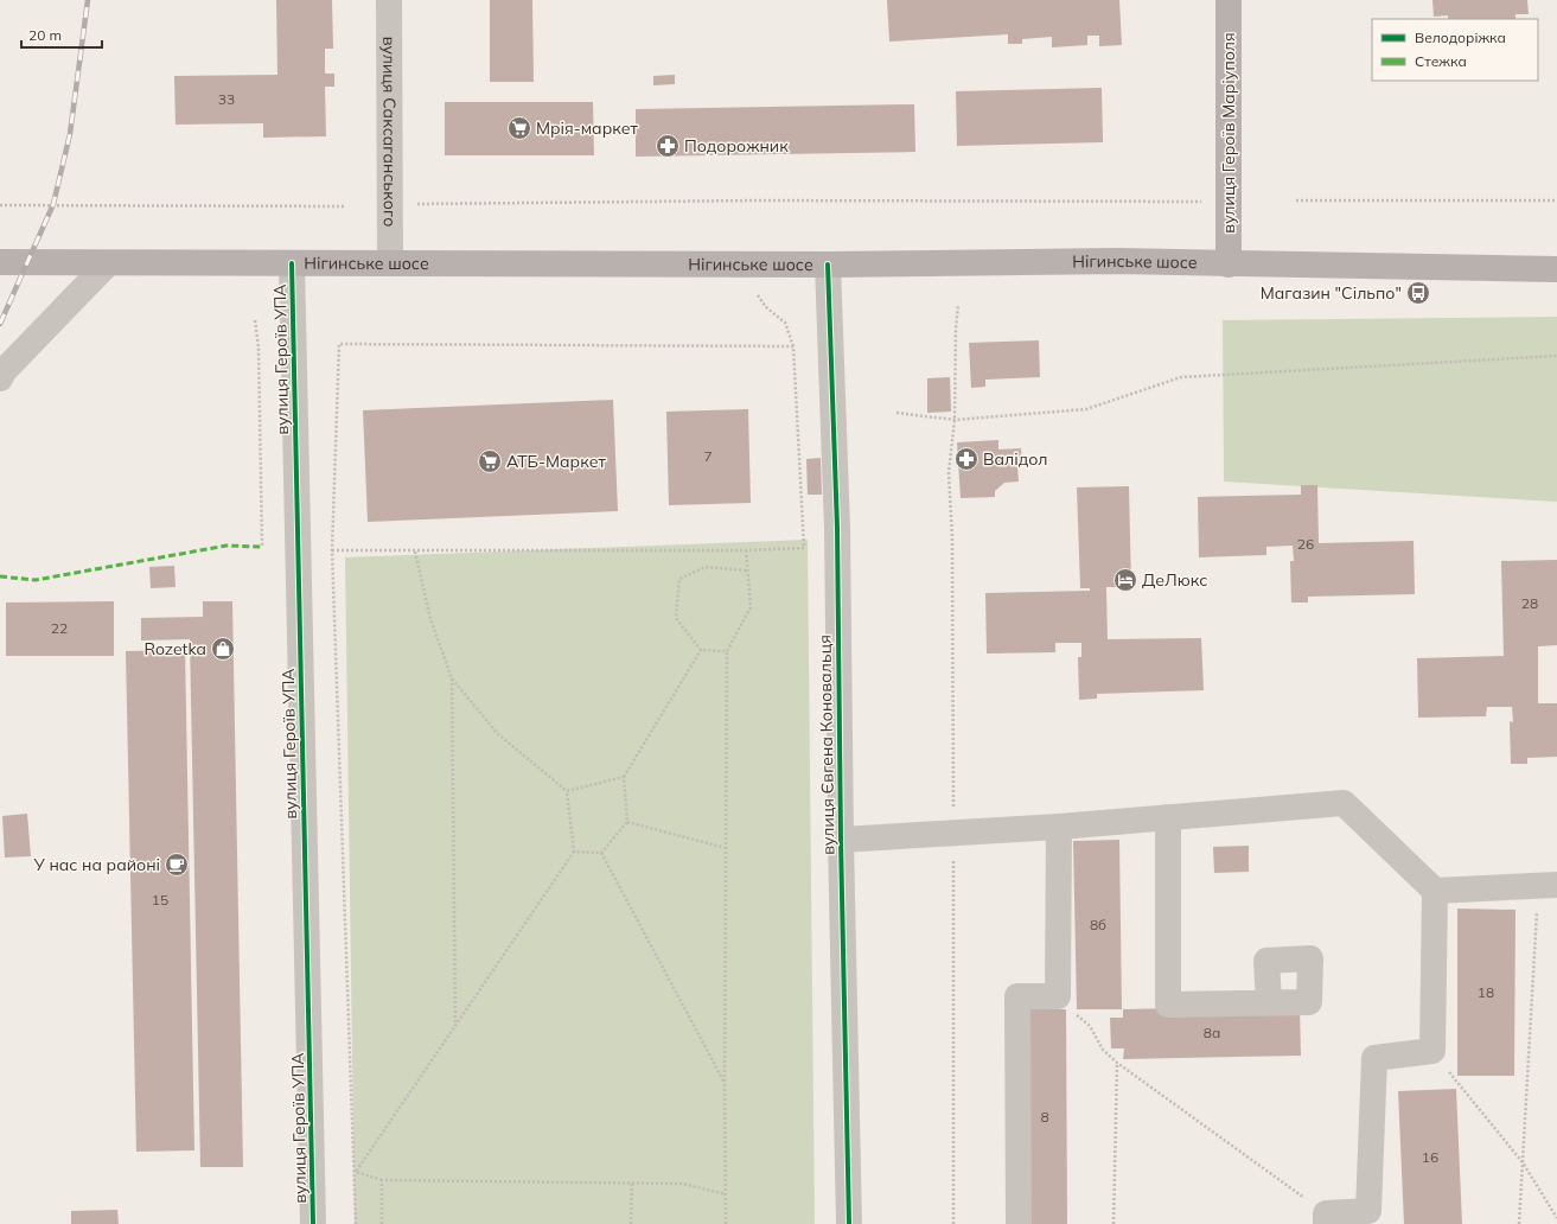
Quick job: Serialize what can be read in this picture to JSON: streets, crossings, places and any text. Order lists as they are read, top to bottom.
{
  "streets": {
    "main road": ["вулиця Героїв Маріуполя", "Нігинське шосе"],
    "street": ["вулиця Саксаганського", "вулиця Героїв УПА", "вулиця Євгена Коновальця"]
  },
  "crossings": [
    ["вулиця Саксаганського", "Нігинське шосе"],
    ["вулиця Героїв Маріуполя", "Нігинське шосе"],
    ["Нігинське шосе", "вулиця Героїв УПА"],
    ["Нігинське шосе", "вулиця Євгена Коновальця"]
  ],
  "places": {
    "supermarket": ["Мрія-маркет", "АТБ-Маркет"],
    "pharmacy": ["Подорожник", "Валідол"],
    "bus stop": ["Магазин \"Сільпо\""],
    "hotel": ["ДеЛюкс"],
    "shop": ["Rozetka"],
    "cafe": ["У нас на районі"]
  },
  "house_numbers": [
    "33",
    "7",
    "26",
    "28",
    "22",
    "15",
    "8б",
    "18",
    "8а",
    "8",
    "16"
  ],
  "legend": ["Велодоріжка", "Стежка"],
  "scale_bar": "20 m"
}
